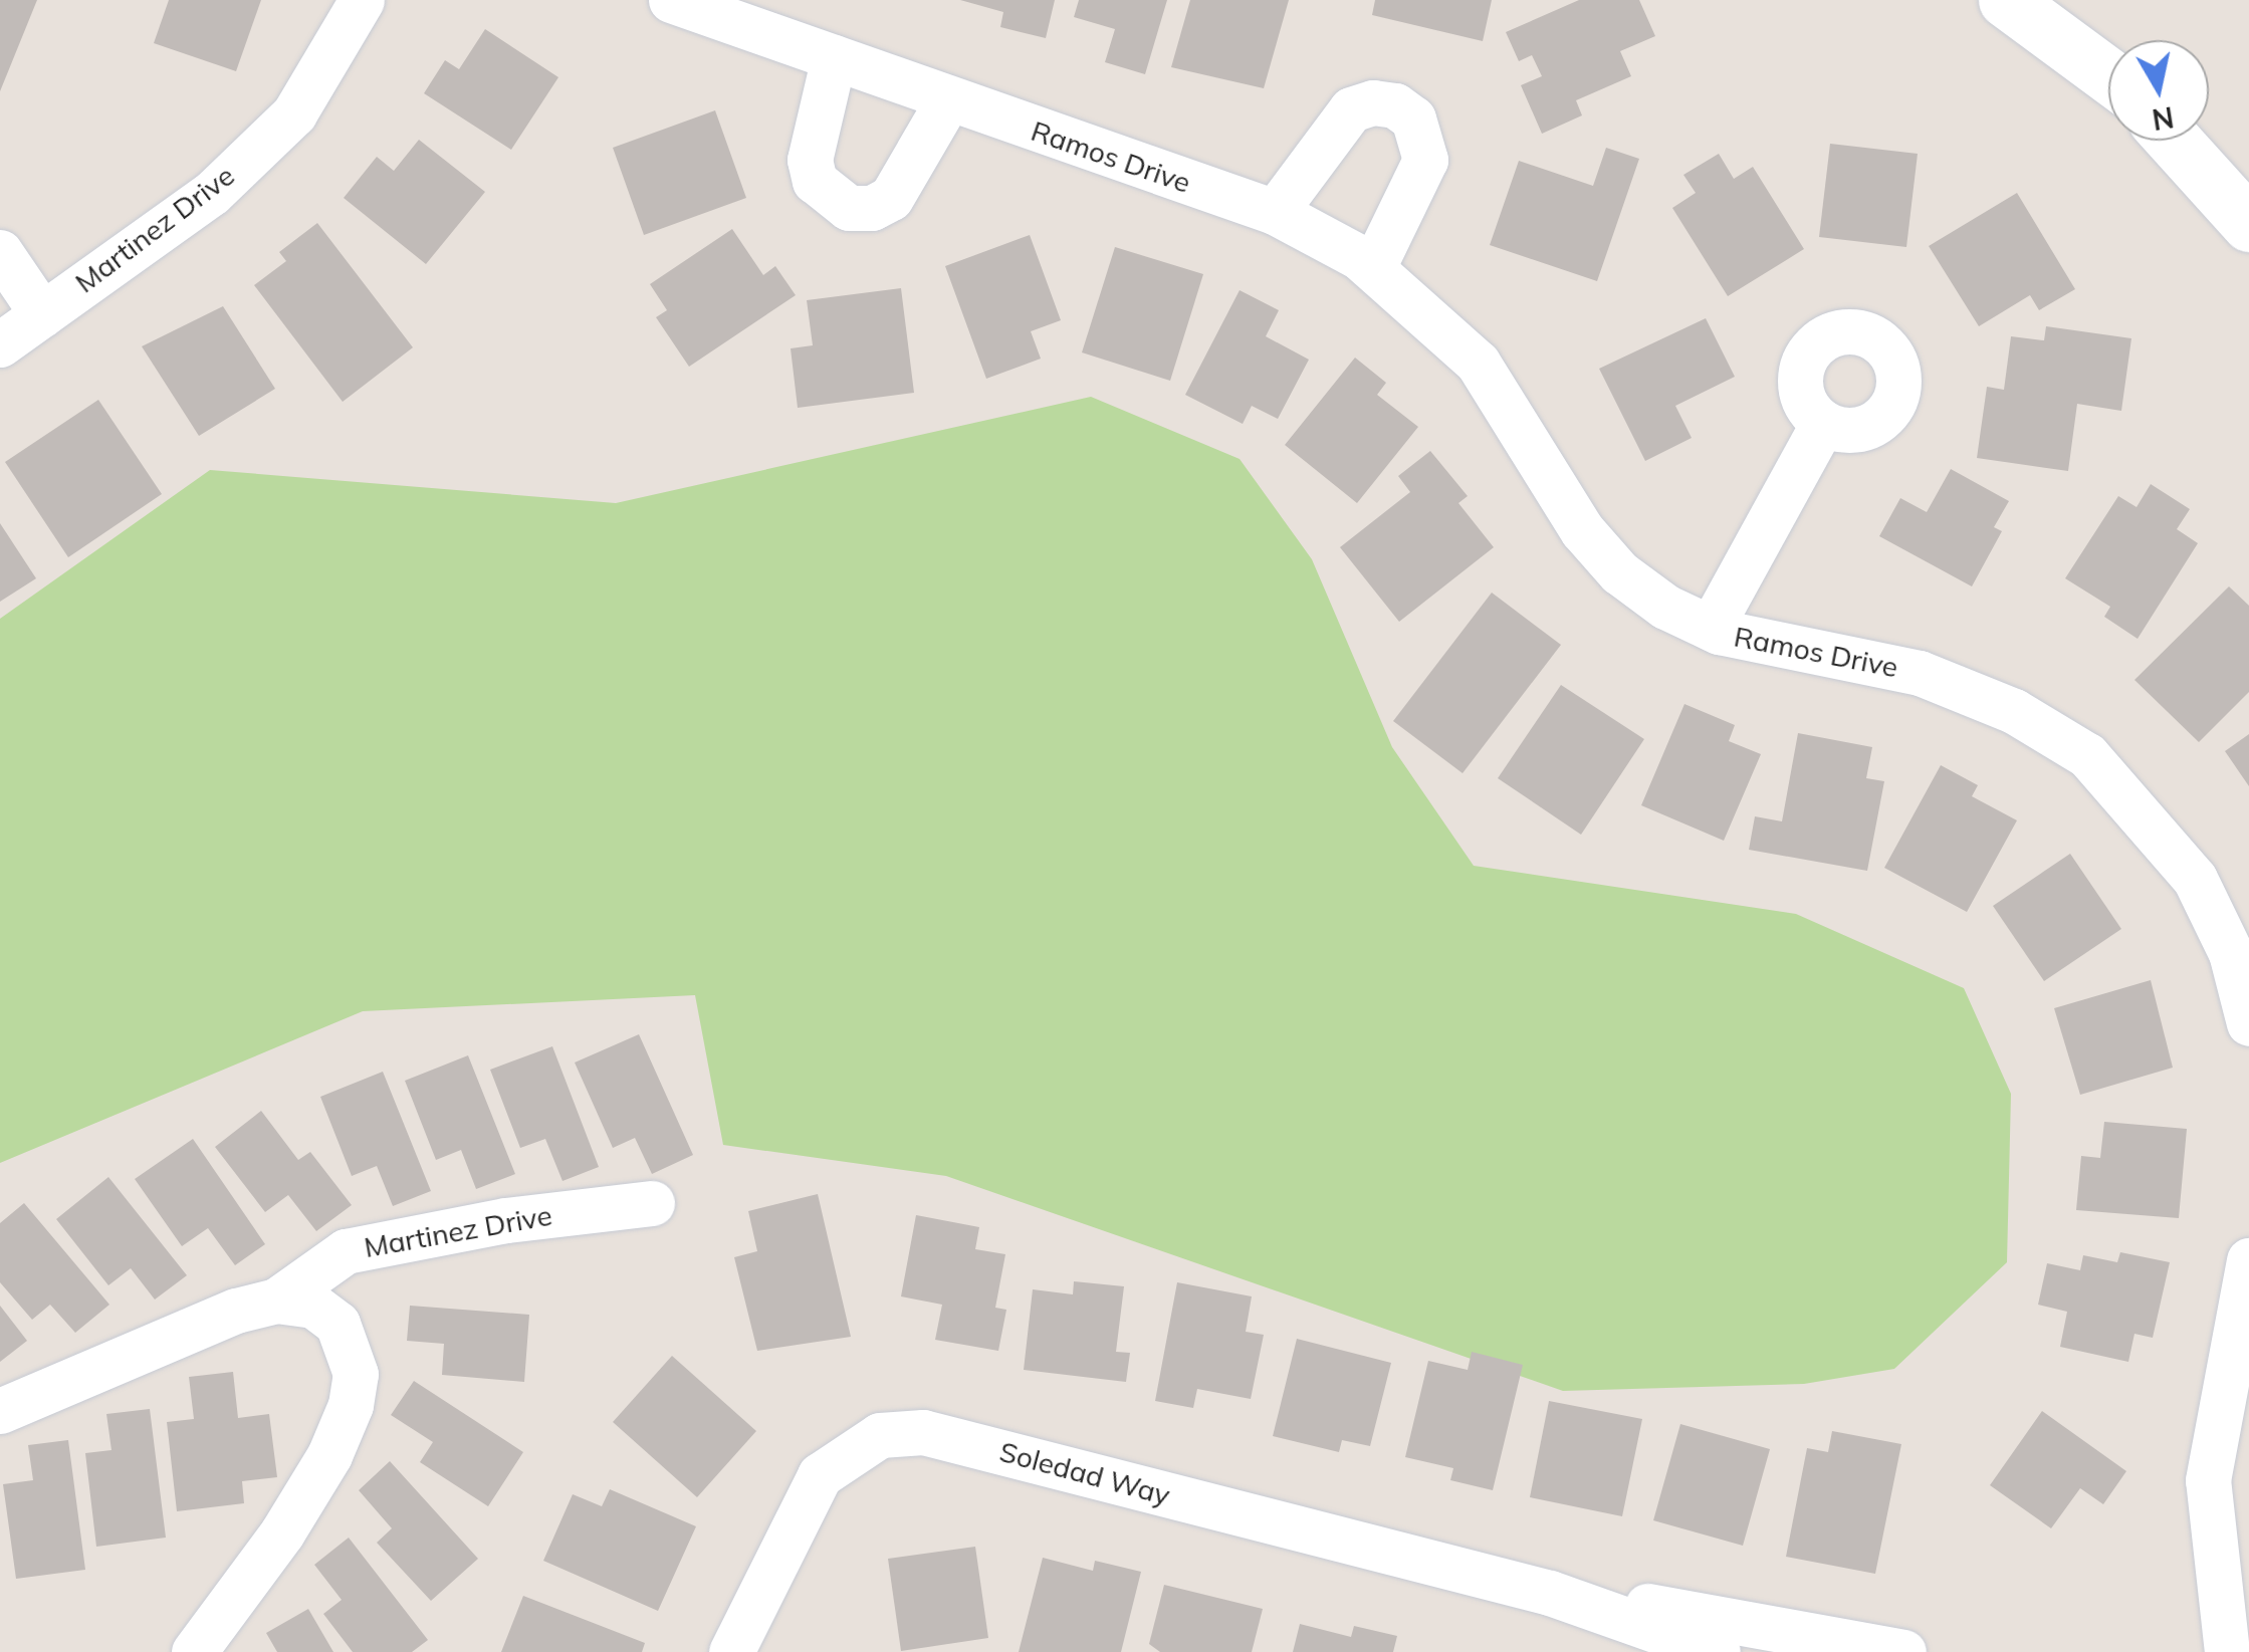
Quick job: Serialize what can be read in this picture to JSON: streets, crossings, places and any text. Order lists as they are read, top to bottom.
{
  "streets": {
    "street": ["Ramos Drive", "Martinez Drive", "Soledad Way"]
  },
  "north": "bottom"
}
